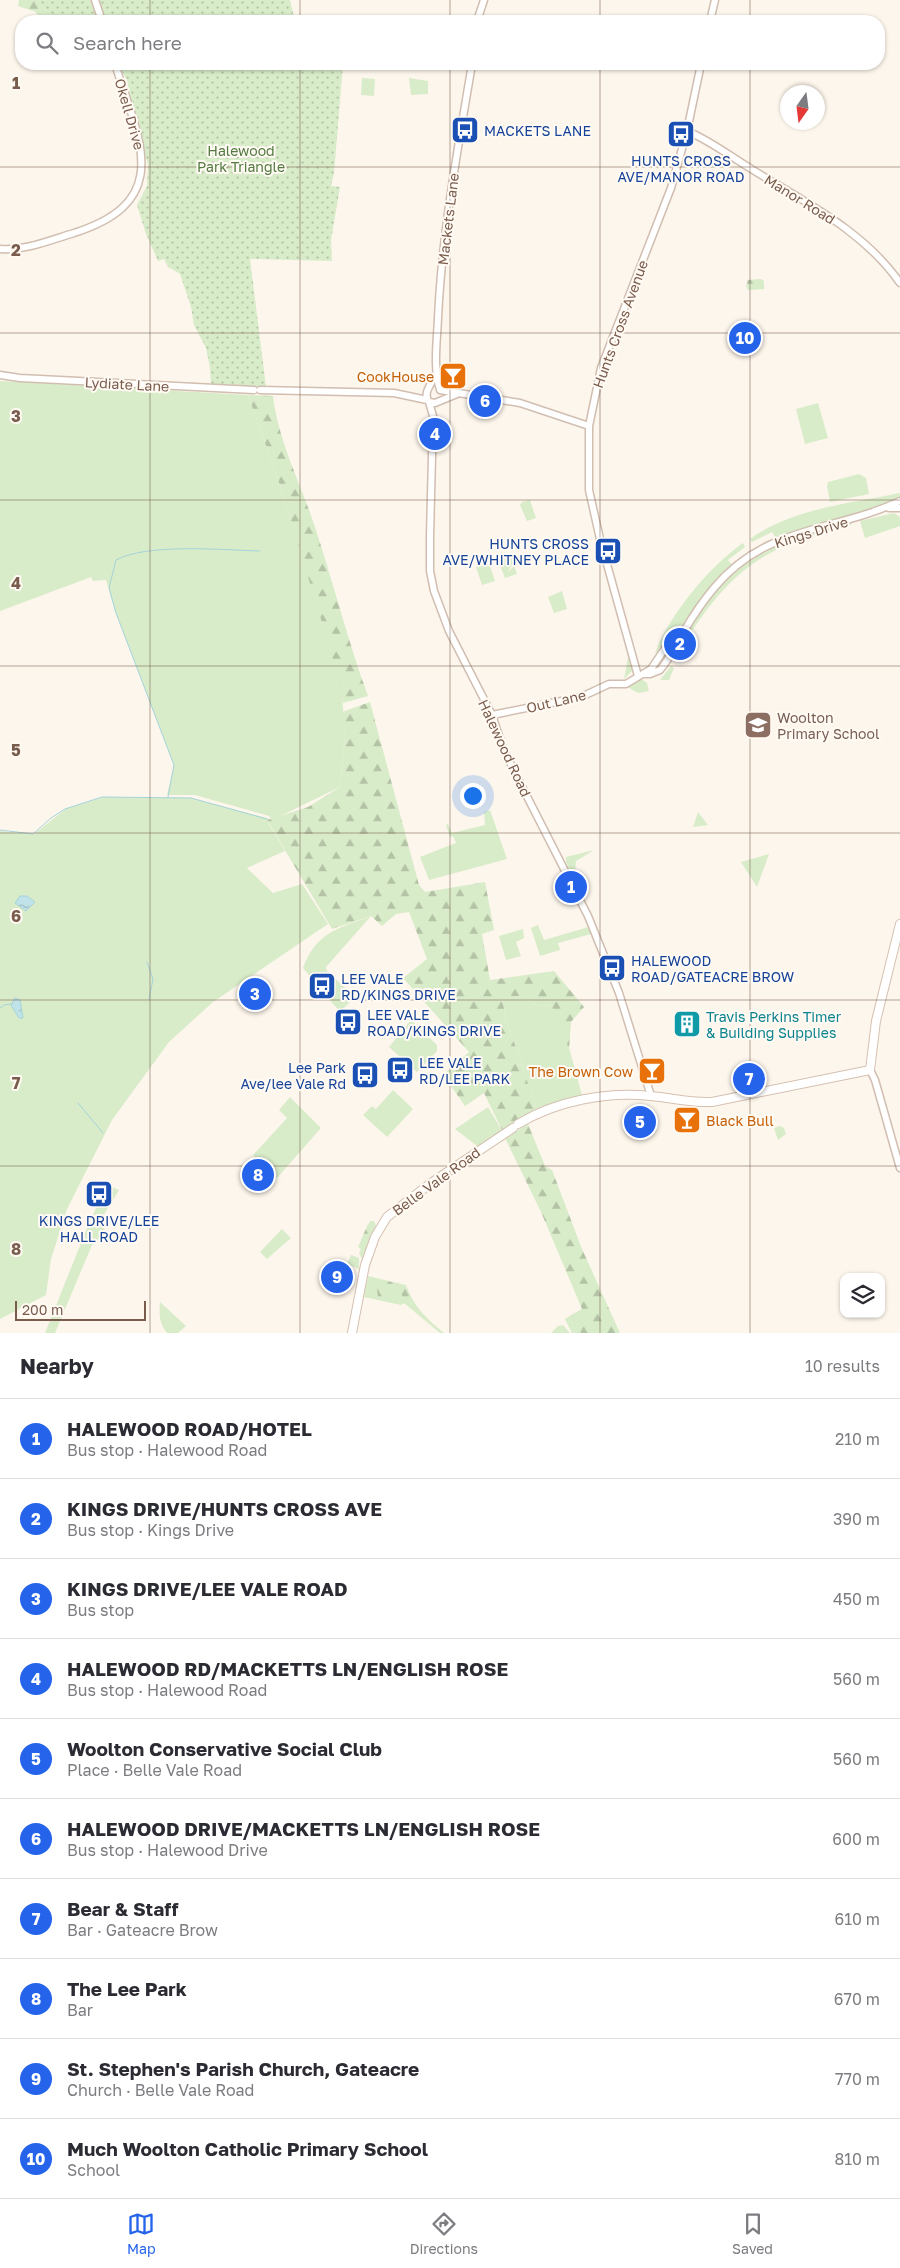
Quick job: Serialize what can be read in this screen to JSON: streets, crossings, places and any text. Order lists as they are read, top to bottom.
{
  "streets": {
    "main road": ["Belle Vale Road"],
    "street": [
      "Okell Drive",
      "Manor Road",
      "Mackets Lane",
      "Hunts Cross Avenue",
      "Lydiate Lane",
      "Kings Drive",
      "Out Lane",
      "Halewood Road"
    ]
  },
  "crossings": [
    ["Manor Road", "Hunts Cross Avenue"],
    ["Mackets Lane", "Lydiate Lane"],
    ["Mackets Lane", "Halewood Road"],
    ["Hunts Cross Avenue", "Kings Drive"],
    ["Hunts Cross Avenue", "Out Lane"],
    ["Lydiate Lane", "Halewood Road"],
    ["Kings Drive", "Out Lane"],
    ["Out Lane", "Halewood Road"],
    ["Halewood Road", "Belle Vale Road"]
  ],
  "parks": ["Halewood Park Triangle"],
  "places": {
    "bus stop": [
      "MACKETS LANE",
      "HUNTS CROSS AVE/MANOR ROAD",
      "HUNTS CROSS AVE/WHITNEY PLACE",
      "HALEWOOD ROAD/GATEACRE BROW",
      "LEE VALE RD/KINGS DRIVE",
      "LEE VALE ROAD/KINGS DRIVE",
      "LEE VALE RD/LEE PARK",
      "Lee Park Ave/lee Vale Rd",
      "KINGS DRIVE/LEE HALL ROAD"
    ],
    "bar": ["CookHouse", "The Brown Cow", "Black Bull"],
    "school or university": ["Woolton Primary School"],
    "building": ["Travis Perkins Timer & Building Supplies"]
  },
  "scale_bar": "200 m",
  "north": "bottom",
  "page": {
    "search": "Search here",
    "pins": [
      "10",
      "6",
      "4",
      "2",
      "1",
      "3",
      "7",
      "5",
      "8",
      "9"
    ],
    "scale": "200 m",
    "heading": ["Nearby", "10 results"],
    "list": [
      {
        "mark": "1",
        "name": "HALEWOOD ROAD/HOTEL",
        "note": "Bus stop · Halewood Road",
        "value": "210 m"
      },
      {
        "mark": "2",
        "name": "KINGS DRIVE/HUNTS CROSS AVE",
        "note": "Bus stop · Kings Drive",
        "value": "390 m"
      },
      {
        "mark": "3",
        "name": "KINGS DRIVE/LEE VALE ROAD",
        "note": "Bus stop",
        "value": "450 m"
      },
      {
        "mark": "4",
        "name": "HALEWOOD RD/MACKETTS LN/ENGLISH ROSE",
        "note": "Bus stop · Halewood Road",
        "value": "560 m"
      },
      {
        "mark": "5",
        "name": "Woolton Conservative Social Club",
        "note": "Place · Belle Vale Road",
        "value": "560 m"
      },
      {
        "mark": "6",
        "name": "HALEWOOD DRIVE/MACKETTS LN/ENGLISH ROSE",
        "note": "Bus stop · Halewood Drive",
        "value": "600 m"
      },
      {
        "mark": "7",
        "name": "Bear & Staff",
        "note": "Bar · Gateacre Brow",
        "value": "610 m"
      },
      {
        "mark": "8",
        "name": "The Lee Park",
        "note": "Bar",
        "value": "670 m"
      },
      {
        "mark": "9",
        "name": "St. Stephen's Parish Church, Gateacre",
        "note": "Church · Belle Vale Road",
        "value": "770 m"
      },
      {
        "mark": "10",
        "name": "Much Woolton Catholic Primary School",
        "note": "School",
        "value": "810 m"
      }
    ],
    "nav": ["Map", "Directions", "Saved"]
  },
  "grid": {
    "rows": [
      "1",
      "2",
      "3",
      "4",
      "5",
      "6",
      "7",
      "8"
    ]
  }
}
